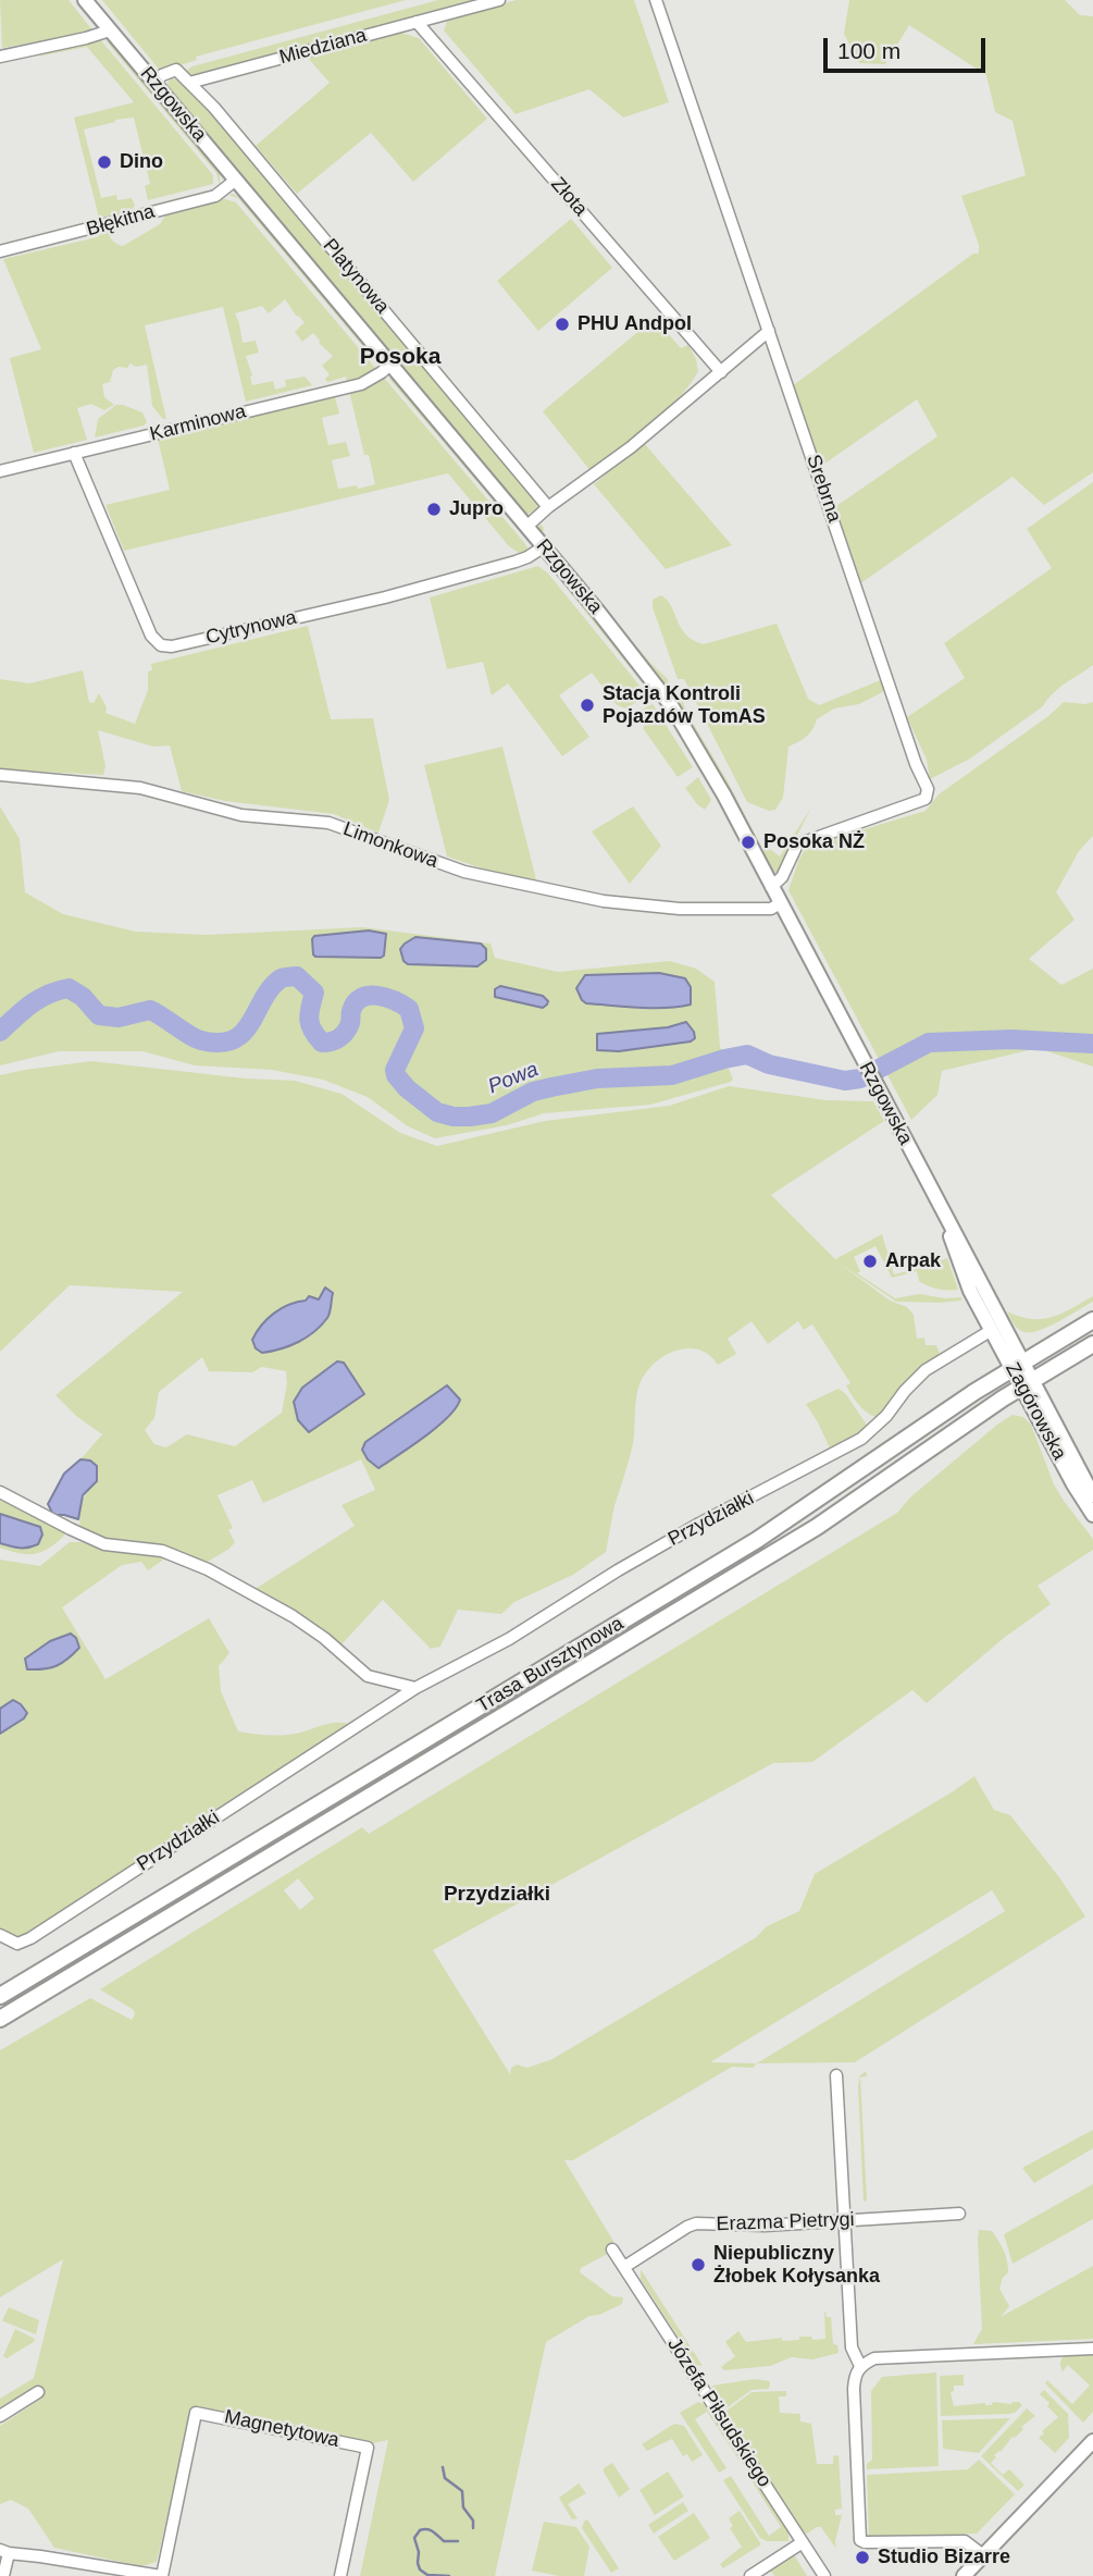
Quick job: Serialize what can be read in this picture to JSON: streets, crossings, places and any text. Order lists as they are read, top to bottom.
{
  "streets": {
    "main road": ["Trasa Bursztynowa"],
    "street": [
      "Miedziana",
      "Rzgowska",
      "Złota",
      "Błękitna",
      "Platynowa",
      "Karminowa",
      "Srebrna",
      "Cytrynowa",
      "Limonkowa",
      "Zagórowska",
      "Przydziałki",
      "Erazma Pietrygi",
      "Józefa Piłsudskiego",
      "Magnetytowa"
    ]
  },
  "crossings": [
    ["Miedziana", "Rzgowska"],
    ["Miedziana", "Złota"],
    ["Miedziana", "Platynowa"],
    ["Rzgowska", "Błękitna"],
    ["Rzgowska", "Karminowa"],
    ["Rzgowska", "Srebrna"],
    ["Rzgowska", "Cytrynowa"],
    ["Rzgowska", "Limonkowa"],
    ["Rzgowska", "Zagórowska"],
    ["Karminowa", "Cytrynowa"],
    ["Zagórowska", "Przydziałki"],
    ["Zagórowska", "Trasa Bursztynowa"],
    ["Erazma Pietrygi", "Józefa Piłsudskiego"]
  ],
  "districts": ["Posoka", "Przydziałki"],
  "water": ["Powa"],
  "places": [
    "Dino",
    "PHU Andpol",
    "Jupro",
    "Stacja Kontroli Pojazdów TomAS",
    "Posoka NŻ",
    "Arpak",
    "Niepubliczny Żłobek Kołysanka",
    "Studio Bizarre"
  ],
  "scale_bar": "100 m"
}
